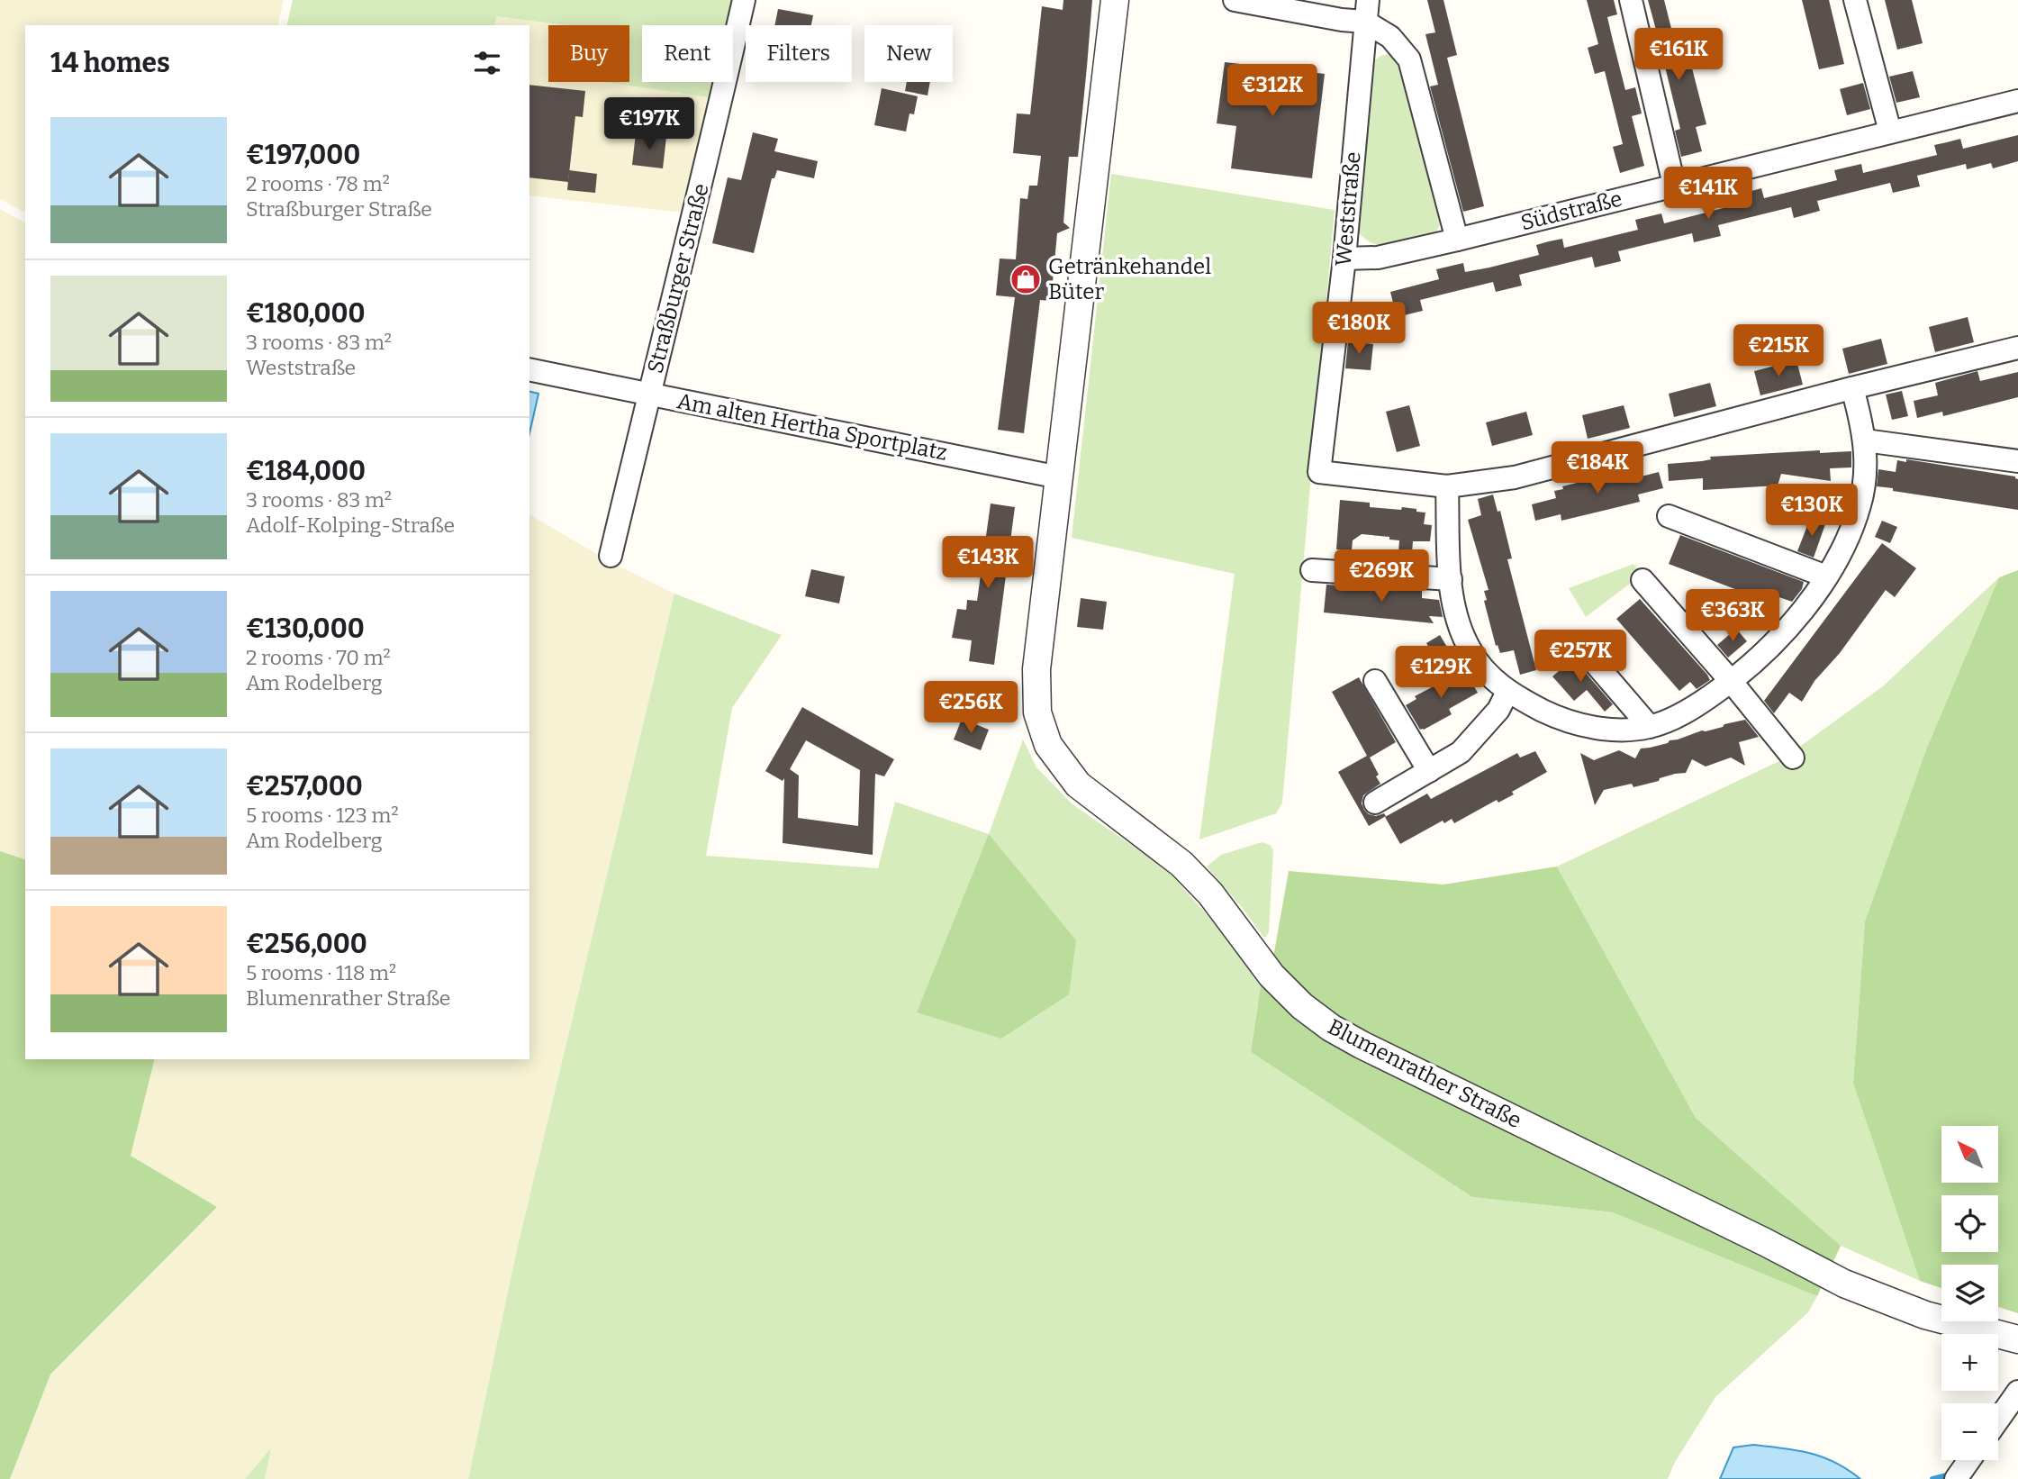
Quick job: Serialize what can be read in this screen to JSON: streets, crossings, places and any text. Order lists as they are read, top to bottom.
{
  "streets": {
    "street": [
      "Weststraße",
      "Südstraße",
      "Straßburger Straße",
      "Am alten Hertha Sportplatz",
      "Blumenrather Straße"
    ]
  },
  "crossings": [
    ["Weststraße", "Südstraße"],
    ["Straßburger Straße", "Am alten Hertha Sportplatz"],
    ["Am alten Hertha Sportplatz", "Blumenrather Straße"]
  ],
  "places": {
    "shop": ["Getränkehandel Büter"]
  },
  "north": "top left",
  "page": {
    "chip": [
      "Buy",
      "Rent",
      "Filters",
      "New"
    ],
    "heading": "14 homes",
    "price": [
      "€161K",
      "€312K",
      "€197K",
      "€141K",
      "€180K",
      "€215K",
      "€184K",
      "€130K",
      "€143K",
      "€269K",
      "€363K",
      "€257K",
      "€129K",
      "€256K"
    ],
    "list": [
      {
        "name": "€197,000",
        "note": "2 rooms · 78 m² · Straßburger Straße"
      },
      {
        "name": "€180,000",
        "note": "3 rooms · 83 m² · Weststraße"
      },
      {
        "name": "€184,000",
        "note": "3 rooms · 83 m² · Adolf-Kolping-Straße"
      },
      {
        "name": "€130,000",
        "note": "2 rooms · 70 m² · Am Rodelberg"
      },
      {
        "name": "€257,000",
        "note": "5 rooms · 123 m² · Am Rodelberg"
      },
      {
        "name": "€256,000",
        "note": "5 rooms · 118 m² · Blumenrather Straße"
      }
    ],
    "map_buttons": ["+", "−"]
  }
}
